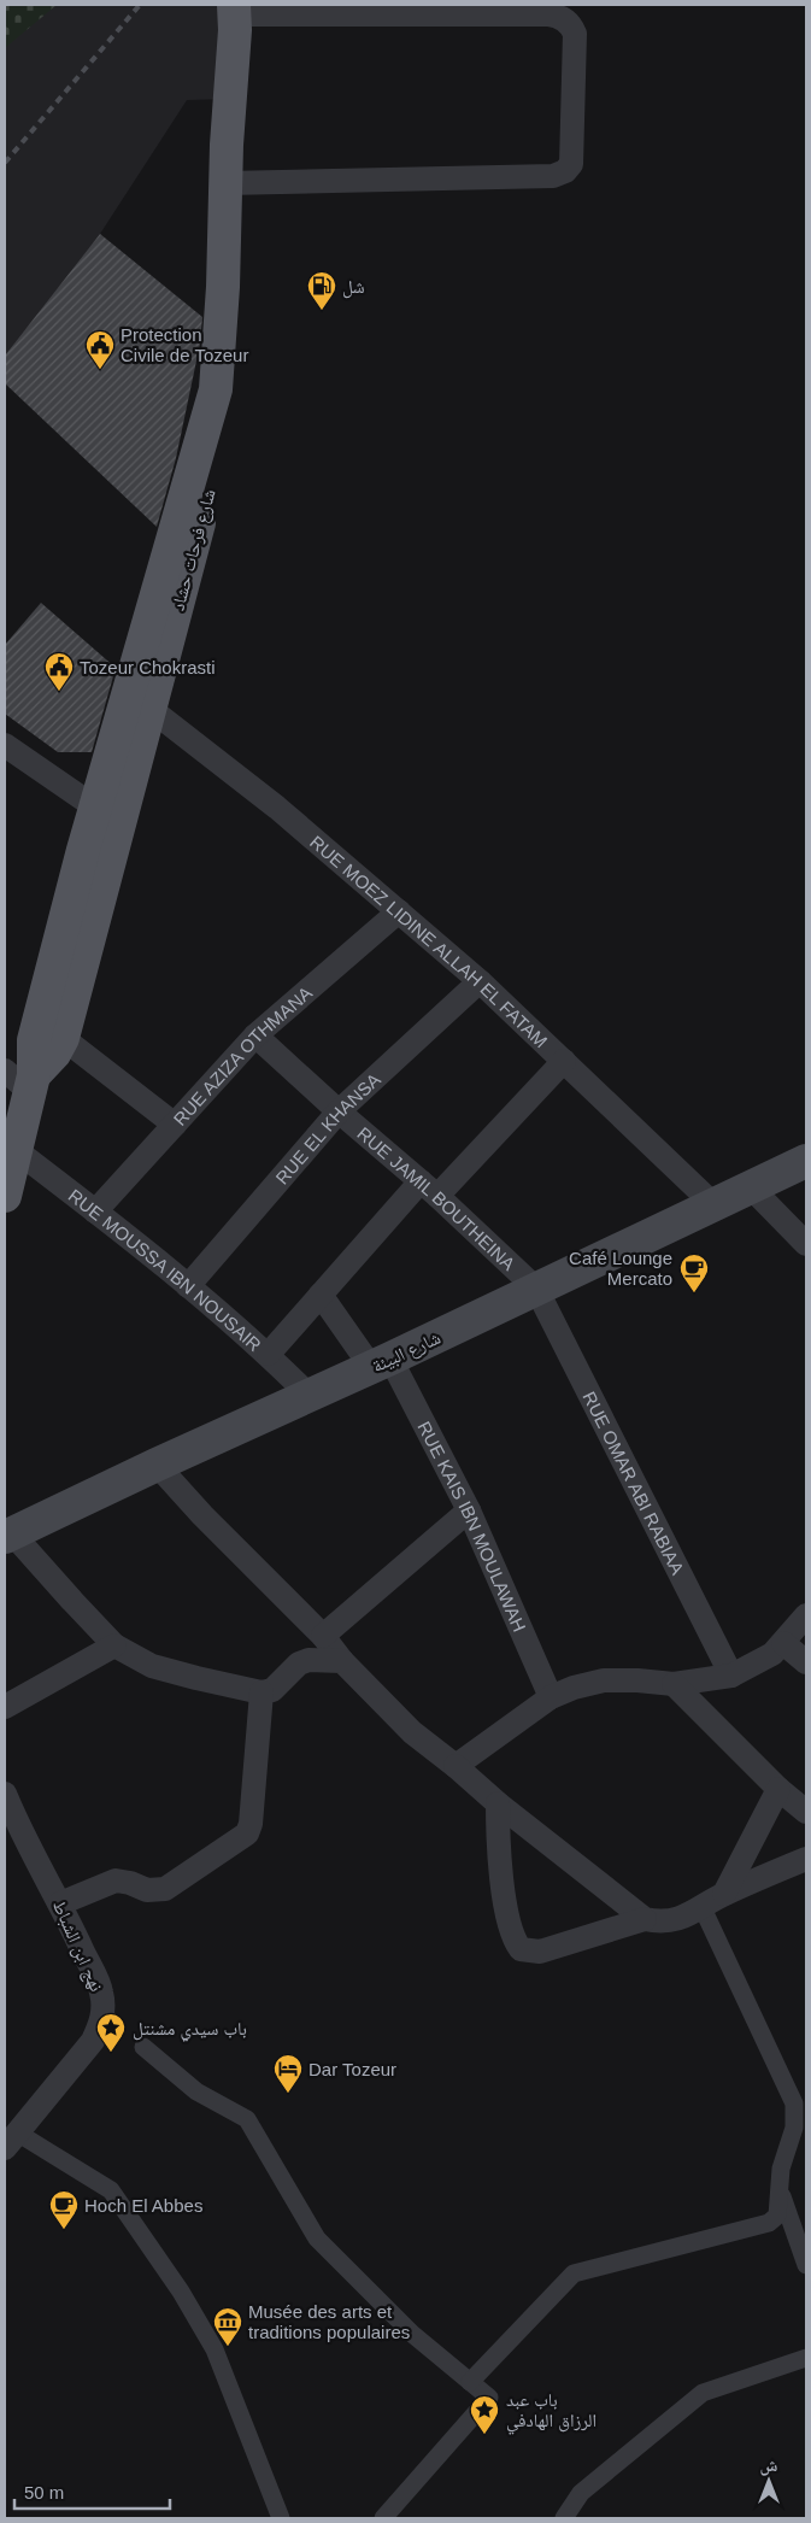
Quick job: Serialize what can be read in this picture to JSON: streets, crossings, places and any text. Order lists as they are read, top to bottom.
{
  "streets": {
    "main road": ["شارع فرحات حشاد", "شارع البيئة"],
    "street": [
      "RUE MOEZ LIDINE ALLAH EL FATAM",
      "RUE AZIZA OTHMANA",
      "RUE EL KHANSA",
      "RUE JAMIL BOUTHEINA",
      "RUE MOUSSA IBN NOUSAIR",
      "RUE OMAR ABI RABIAA",
      "RUE KAIS IBN MOULAWAH",
      "نهج ابن الشباط"
    ]
  },
  "crossings": [
    ["شارع فرحات حشاد", "RUE MOEZ LIDINE ALLAH EL FATAM"],
    ["شارع فرحات حشاد", "RUE MOUSSA IBN NOUSAIR"],
    ["RUE MOEZ LIDINE ALLAH EL FATAM", "RUE AZIZA OTHMANA"],
    ["RUE MOEZ LIDINE ALLAH EL FATAM", "RUE EL KHANSA"],
    ["RUE MOEZ LIDINE ALLAH EL FATAM", "شارع البيئة"],
    ["RUE AZIZA OTHMANA", "RUE JAMIL BOUTHEINA"],
    ["RUE AZIZA OTHMANA", "RUE MOUSSA IBN NOUSAIR"],
    ["RUE EL KHANSA", "RUE JAMIL BOUTHEINA"],
    ["RUE EL KHANSA", "RUE MOUSSA IBN NOUSAIR"],
    ["RUE JAMIL BOUTHEINA", "شارع البيئة"],
    ["RUE JAMIL BOUTHEINA", "RUE OMAR ABI RABIAA"],
    ["RUE MOUSSA IBN NOUSAIR", "شارع البيئة"],
    ["شارع البيئة", "RUE OMAR ABI RABIAA"],
    ["شارع البيئة", "RUE KAIS IBN MOULAWAH"]
  ],
  "places": {
    "fuel station": ["شل"],
    "public building": ["Protection Civile de Tozeur", "Tozeur Chokrasti"],
    "cafe": ["Café Lounge Mercato", "Hoch El Abbes"],
    "place": ["باب سيدي مشنتل", "باب عبد الرزاق الهادفي"],
    "hotel": ["Dar Tozeur"],
    "museum": ["Musée des arts et traditions populaires"]
  },
  "scale_bar": "50 m",
  "north": "top"
}
